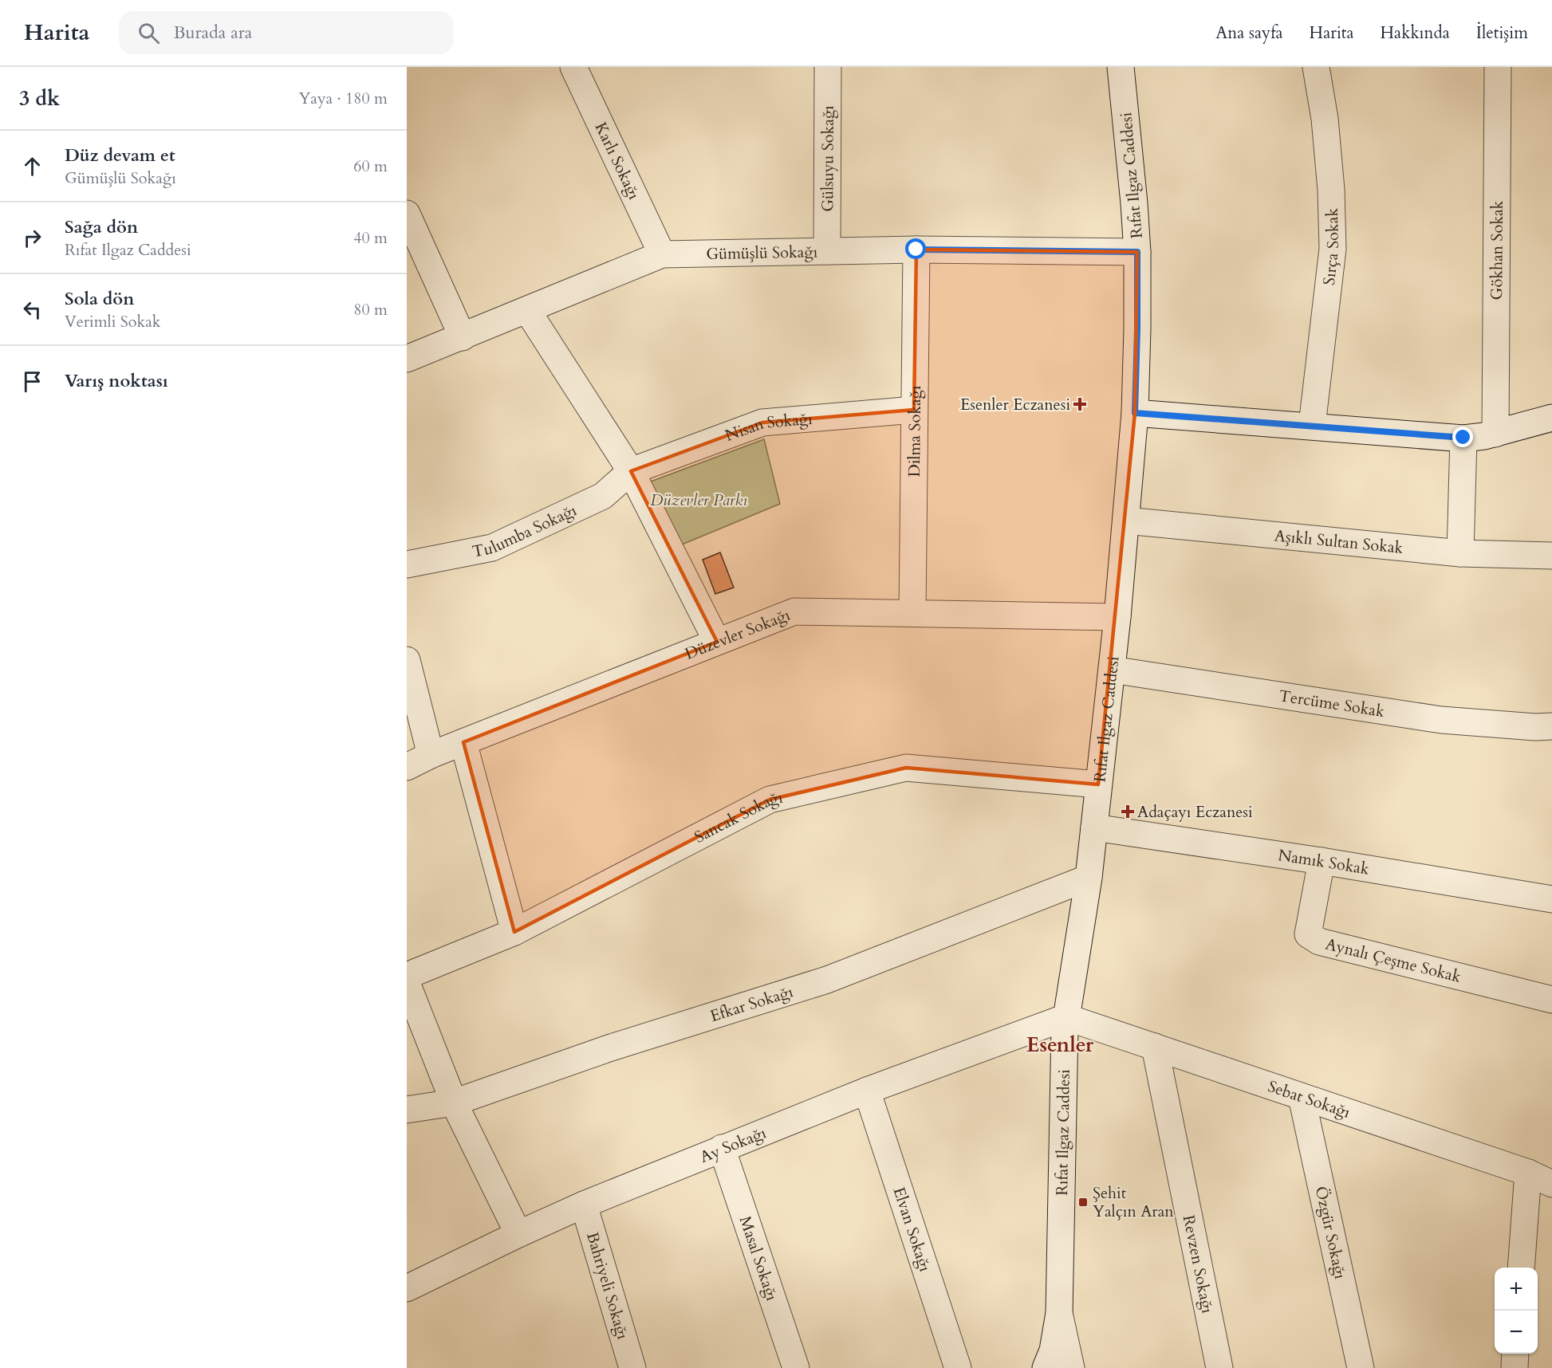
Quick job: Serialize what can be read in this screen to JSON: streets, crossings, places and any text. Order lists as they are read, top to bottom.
{
  "streets": {
    "street": [
      "Gülsuyu Sokağı",
      "Karlı Sokağı",
      "Rıfat Ilgaz Caddesi",
      "Sırça Sokak",
      "Gökhan Sokak",
      "Gümüşlü Sokağı",
      "Nisan Sokağı",
      "Dilma Sokağı",
      "Tulumba Sokağı",
      "Aşıklı Sultan Sokak",
      "Düzevler Sokağı",
      "Tercüme Sokak",
      "Sancak Sokağı",
      "Namık Sokak",
      "Aynalı Çeşme Sokak",
      "Efkar Sokağı",
      "Sebat Sokağı",
      "Ay Sokağı",
      "Elvan Sokağı",
      "Özgür Sokağı",
      "Masal Sokağı",
      "Revzen Sokağı",
      "Bahriyeli Sokağı"
    ]
  },
  "crossings": [
    ["Gülsuyu Sokağı", "Gümüşlü Sokağı"],
    ["Karlı Sokağı", "Gümüşlü Sokağı"],
    ["Rıfat Ilgaz Caddesi", "Gümüşlü Sokağı"],
    ["Rıfat Ilgaz Caddesi", "Aşıklı Sultan Sokak"],
    ["Rıfat Ilgaz Caddesi", "Düzevler Sokağı"],
    ["Rıfat Ilgaz Caddesi", "Tercüme Sokak"],
    ["Rıfat Ilgaz Caddesi", "Sancak Sokağı"],
    ["Rıfat Ilgaz Caddesi", "Namık Sokak"],
    ["Rıfat Ilgaz Caddesi", "Efkar Sokağı"],
    ["Rıfat Ilgaz Caddesi", "Sebat Sokağı"],
    ["Rıfat Ilgaz Caddesi", "Ay Sokağı"],
    ["Gümüşlü Sokağı", "Dilma Sokağı"],
    ["Nisan Sokağı", "Dilma Sokağı"],
    ["Nisan Sokağı", "Tulumba Sokağı"],
    ["Dilma Sokağı", "Düzevler Sokağı"],
    ["Namık Sokak", "Aynalı Çeşme Sokak"],
    ["Sebat Sokağı", "Ay Sokağı"],
    ["Sebat Sokağı", "Özgür Sokağı"],
    ["Sebat Sokağı", "Revzen Sokağı"],
    ["Ay Sokağı", "Elvan Sokağı"],
    ["Ay Sokağı", "Masal Sokağı"],
    ["Ay Sokağı", "Bahriyeli Sokağı"]
  ],
  "districts": ["Esenler"],
  "parks": ["Düzevler Parkı"],
  "places": {
    "health": ["Esenler Eczanesi", "Adaçayı Eczanesi"],
    "transit": ["Şehit Yalçın Aran"]
  },
  "page": {
    "header": "Harita",
    "search": "Burada ara",
    "nav": [
      "Ana sayfa",
      "Harita",
      "Hakkında",
      "İletişim"
    ],
    "heading": ["3 dk", "Yaya · 180 m"],
    "list": [
      ["Düz devam et", "Gümüşlü Sokağı", "60 m"],
      ["Sağa dön", "Rıfat Ilgaz Caddesi", "40 m"],
      ["Sola dön", "Verimli Sokak", "80 m"],
      "Varış noktası"
    ],
    "map_buttons": ["+", "−"]
  }
}
